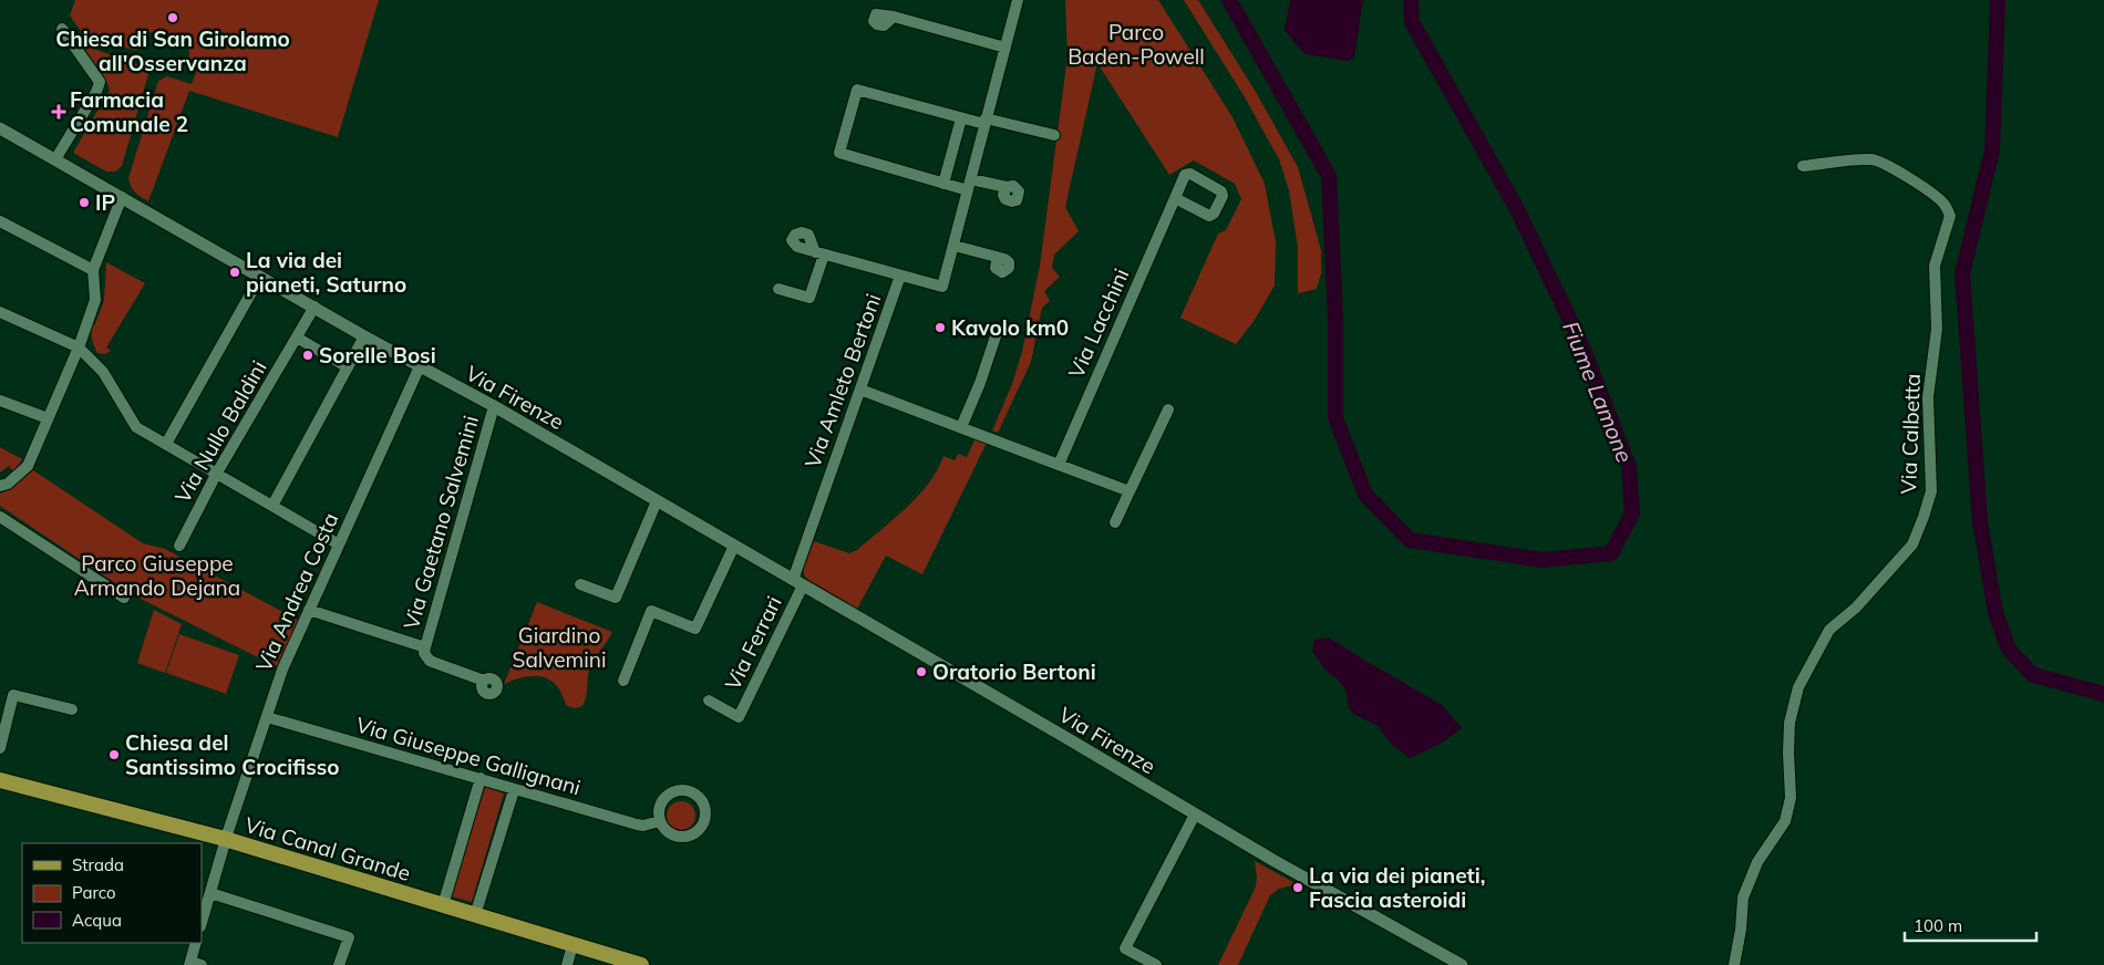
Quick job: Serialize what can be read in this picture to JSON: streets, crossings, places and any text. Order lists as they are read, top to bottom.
{
  "streets": {
    "main road": ["Via Canal Grande"],
    "street": [
      "Via Lacchini",
      "Via Amleto Bertoni",
      "Via Firenze",
      "Via Nullo Baldini",
      "Via Calbetta",
      "Via Gaetano Salvemini",
      "Via Andrea Costa",
      "Via Ferrari",
      "Via Giuseppe Gallignani"
    ]
  },
  "crossings": [
    ["Via Amleto Bertoni", "Via Firenze"],
    ["Via Amleto Bertoni", "Via Ferrari"],
    ["Via Firenze", "Via Nullo Baldini"],
    ["Via Firenze", "Via Gaetano Salvemini"],
    ["Via Firenze", "Via Andrea Costa"],
    ["Via Firenze", "Via Ferrari"],
    ["Via Gaetano Salvemini", "Via Andrea Costa"],
    ["Via Andrea Costa", "Via Giuseppe Gallignani"],
    ["Via Andrea Costa", "Via Canal Grande"]
  ],
  "water": ["Fiume Lamone"],
  "parks": ["Parco Baden-Powell", "Parco Giuseppe Armando Dejana", "Giardino Salvemini"],
  "places": {
    "other": [
      "Chiesa di San Girolamo all'Osservanza",
      "IP",
      "La via dei pianeti, Saturno",
      "Kavolo km0",
      "Sorelle Bosi",
      "Oratorio Bertoni",
      "Chiesa del Santissimo Crocifisso",
      "La via dei pianeti, Fascia asteroidi"
    ],
    "health": ["Farmacia Comunale 2"]
  },
  "legend": ["Strada", "Parco", "Acqua"],
  "scale_bar": "100 m"
}
